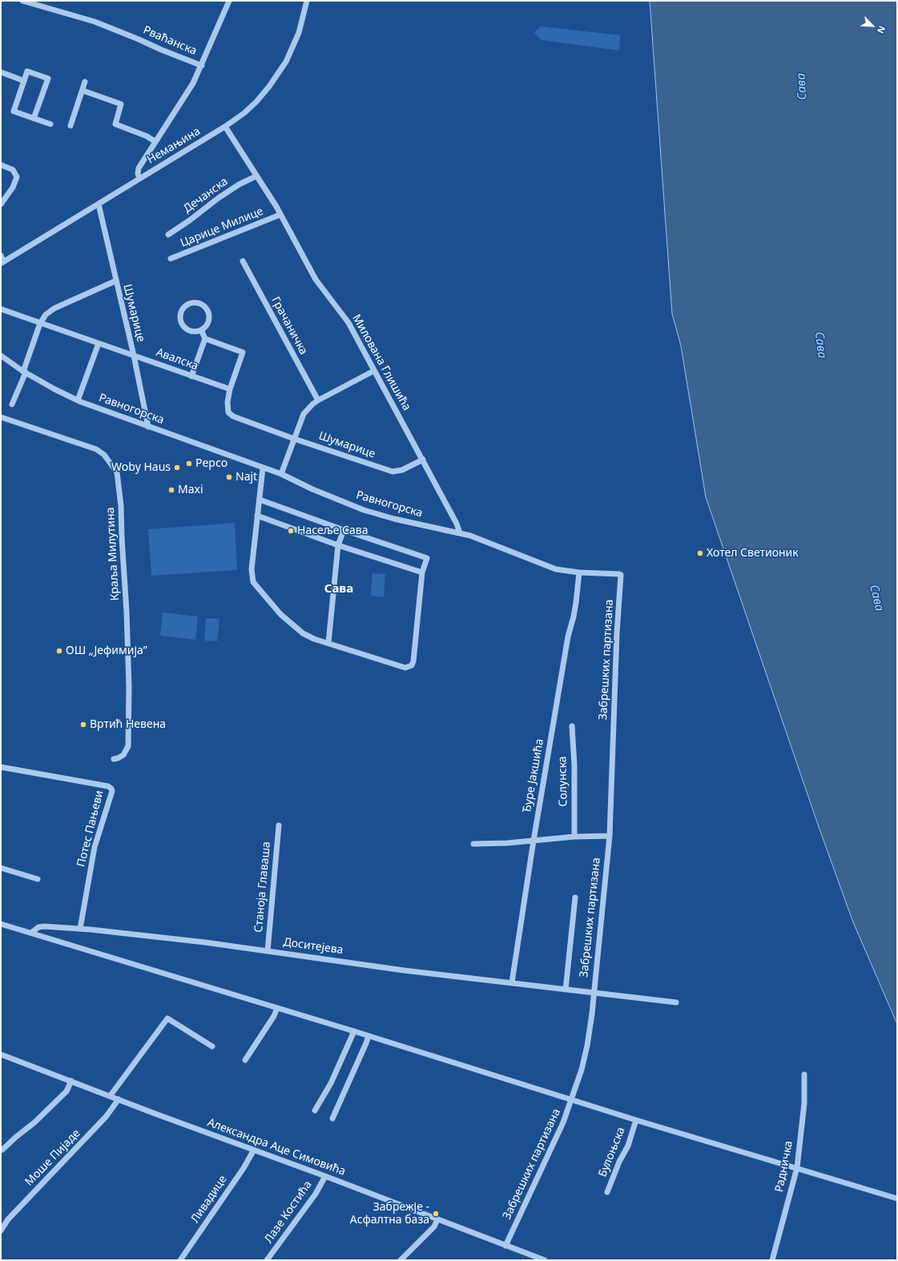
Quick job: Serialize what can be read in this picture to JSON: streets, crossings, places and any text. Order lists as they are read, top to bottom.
{
  "streets": {
    "street": [
      "Рваћанска",
      "Немањина",
      "Дечанска",
      "Царице Милице",
      "Шумарице",
      "Грачаничка",
      "Авалска",
      "Милована Глишића",
      "Равногорска",
      "Краља Милутина",
      "Забрешких партизана",
      "Ђуре Јакшића",
      "Солунска",
      "Потес Пањеви",
      "Станоја Главаша",
      "Доситејева",
      "Александра Аце Симовића",
      "Булоњска",
      "Моше Пијаде",
      "Радничка",
      "Ливадице",
      "Лазе Костића"
    ]
  },
  "crossings": [
    ["Рваћанска", "Немањина"],
    ["Немањина", "Шумарице"],
    ["Немањина", "Милована Глишића"],
    ["Дечанска", "Милована Глишића"],
    ["Царице Милице", "Милована Глишића"],
    ["Шумарице", "Авалска"],
    ["Шумарице", "Милована Глишића"],
    ["Шумарице", "Равногорска"],
    ["Милована Глишића", "Равногорска"],
    ["Равногорска", "Забрешких партизана"],
    ["Равногорска", "Ђуре Јакшића"],
    ["Забрешких партизана", "Доситејева"],
    ["Забрешких партизана", "Александра Аце Симовића"],
    ["Ђуре Јакшића", "Доситејева"],
    ["Потес Пањеви", "Доситејева"],
    ["Станоја Главаша", "Доситејева"],
    ["Александра Аце Симовића", "Моше Пијаде"],
    ["Александра Аце Симовића", "Ливадице"],
    ["Александра Аце Симовића", "Лазе Костића"]
  ],
  "districts": ["Сава"],
  "water": ["Сава"],
  "places": [
    "Pepco",
    "Woby Haus",
    "Najt",
    "Maxi",
    "Насеље Сава",
    "Хотел Светионик",
    "ОШ „Јефимија”",
    "Вртић Невена",
    "Забрежје - Асфалтна база"
  ],
  "north": "bottom right"
}
